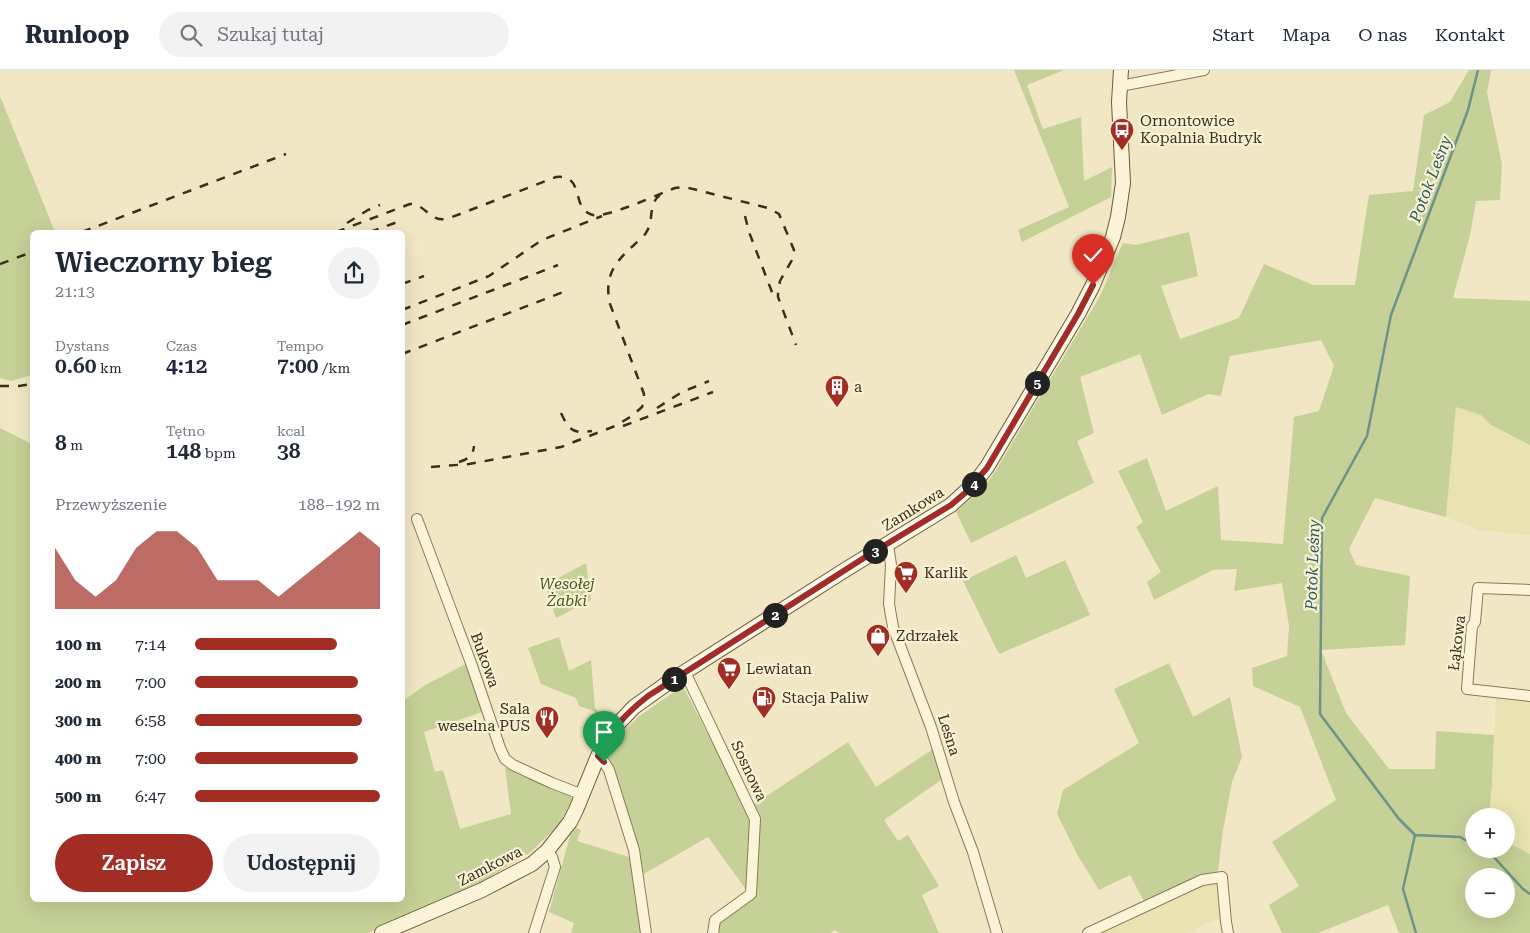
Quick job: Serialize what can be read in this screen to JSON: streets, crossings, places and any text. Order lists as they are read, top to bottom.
{
  "streets": {
    "street": [
      "Zamkowa",
      "Łąkowa",
      "Bukowa",
      "Leśna",
      "Sosnowa"
    ]
  },
  "crossings": [
    ["Zamkowa", "Bukowa"],
    ["Zamkowa", "Leśna"],
    ["Zamkowa", "Sosnowa"]
  ],
  "water": ["Potok Leśny"],
  "parks": ["Wesołej Żabki"],
  "places": {
    "bus stop": ["Ornontowice Kopalnia Budryk"],
    "building": ["a"],
    "supermarket": ["Karlik", "Lewiatan"],
    "shop": ["Zdrzałek"],
    "fuel station": ["Stacja Paliw"],
    "restaurant": ["Sala weselna PUS"]
  },
  "page": {
    "header": "Runloop",
    "search": "Szukaj tutaj",
    "nav": [
      "Start",
      "Mapa",
      "O nas",
      "Kontakt"
    ],
    "heading": ["Wieczorny bieg", "21:13"],
    "stats": [
      ["Dystans", "0.60 km"],
      ["Czas", "4:12"],
      ["Tempo", "7:00 /km"],
      ["8 m"],
      ["Tętno", "148 bpm"],
      ["kcal", "38"]
    ],
    "pins": [
      "5",
      "4",
      "3",
      "2",
      "1"
    ],
    "chart": ["Przewyższenie", "188–192 m"],
    "list": [
      {
        "name": "100 m",
        "note": "7:14"
      },
      {
        "name": "200 m",
        "note": "7:00"
      },
      {
        "name": "300 m",
        "note": "6:58"
      },
      {
        "name": "400 m",
        "note": "7:00"
      },
      {
        "name": "500 m",
        "note": "6:47"
      }
    ],
    "map_buttons": ["+", "−"],
    "buttons": ["Zapisz", "Udostępnij"]
  }
}
